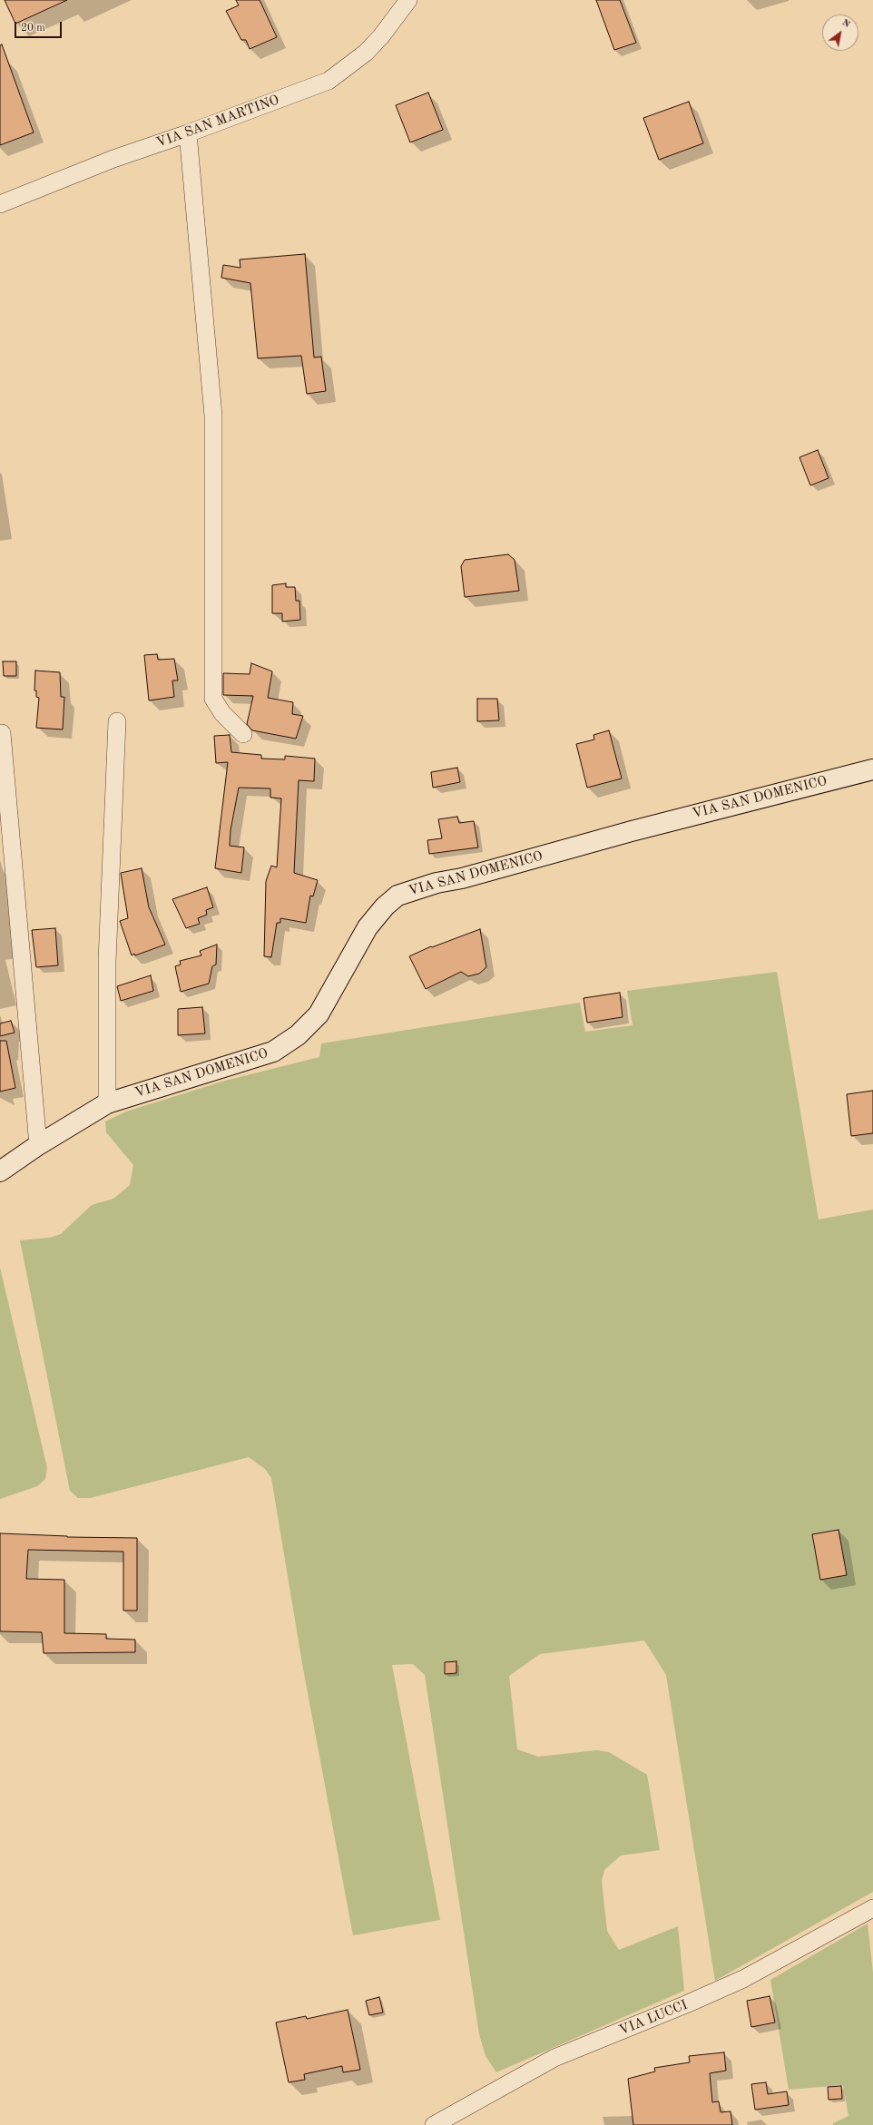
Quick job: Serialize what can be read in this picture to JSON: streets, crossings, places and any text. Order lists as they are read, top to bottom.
{
  "streets": {
    "street": ["VIA SAN MARTINO", "VIA SAN DOMENICO", "VIA LUCCI"]
  },
  "scale_bar": "20 m",
  "north": "top right"
}
